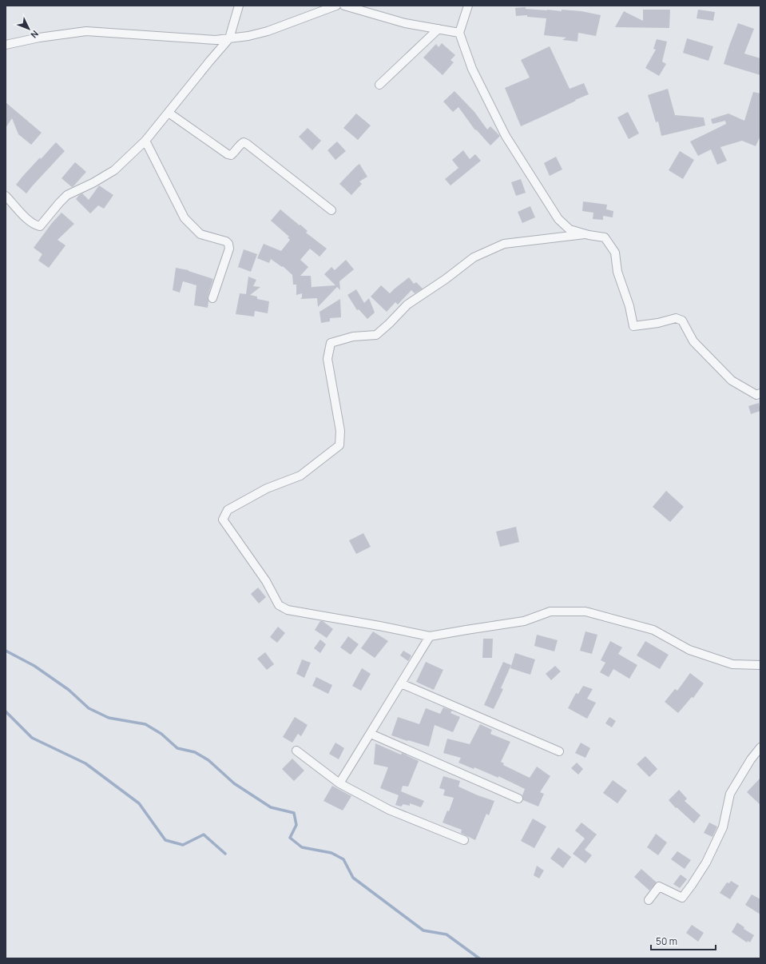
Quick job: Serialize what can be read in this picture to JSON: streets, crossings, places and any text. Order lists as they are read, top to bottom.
{
  "scale_bar": "50 m",
  "north": "bottom right"
}
